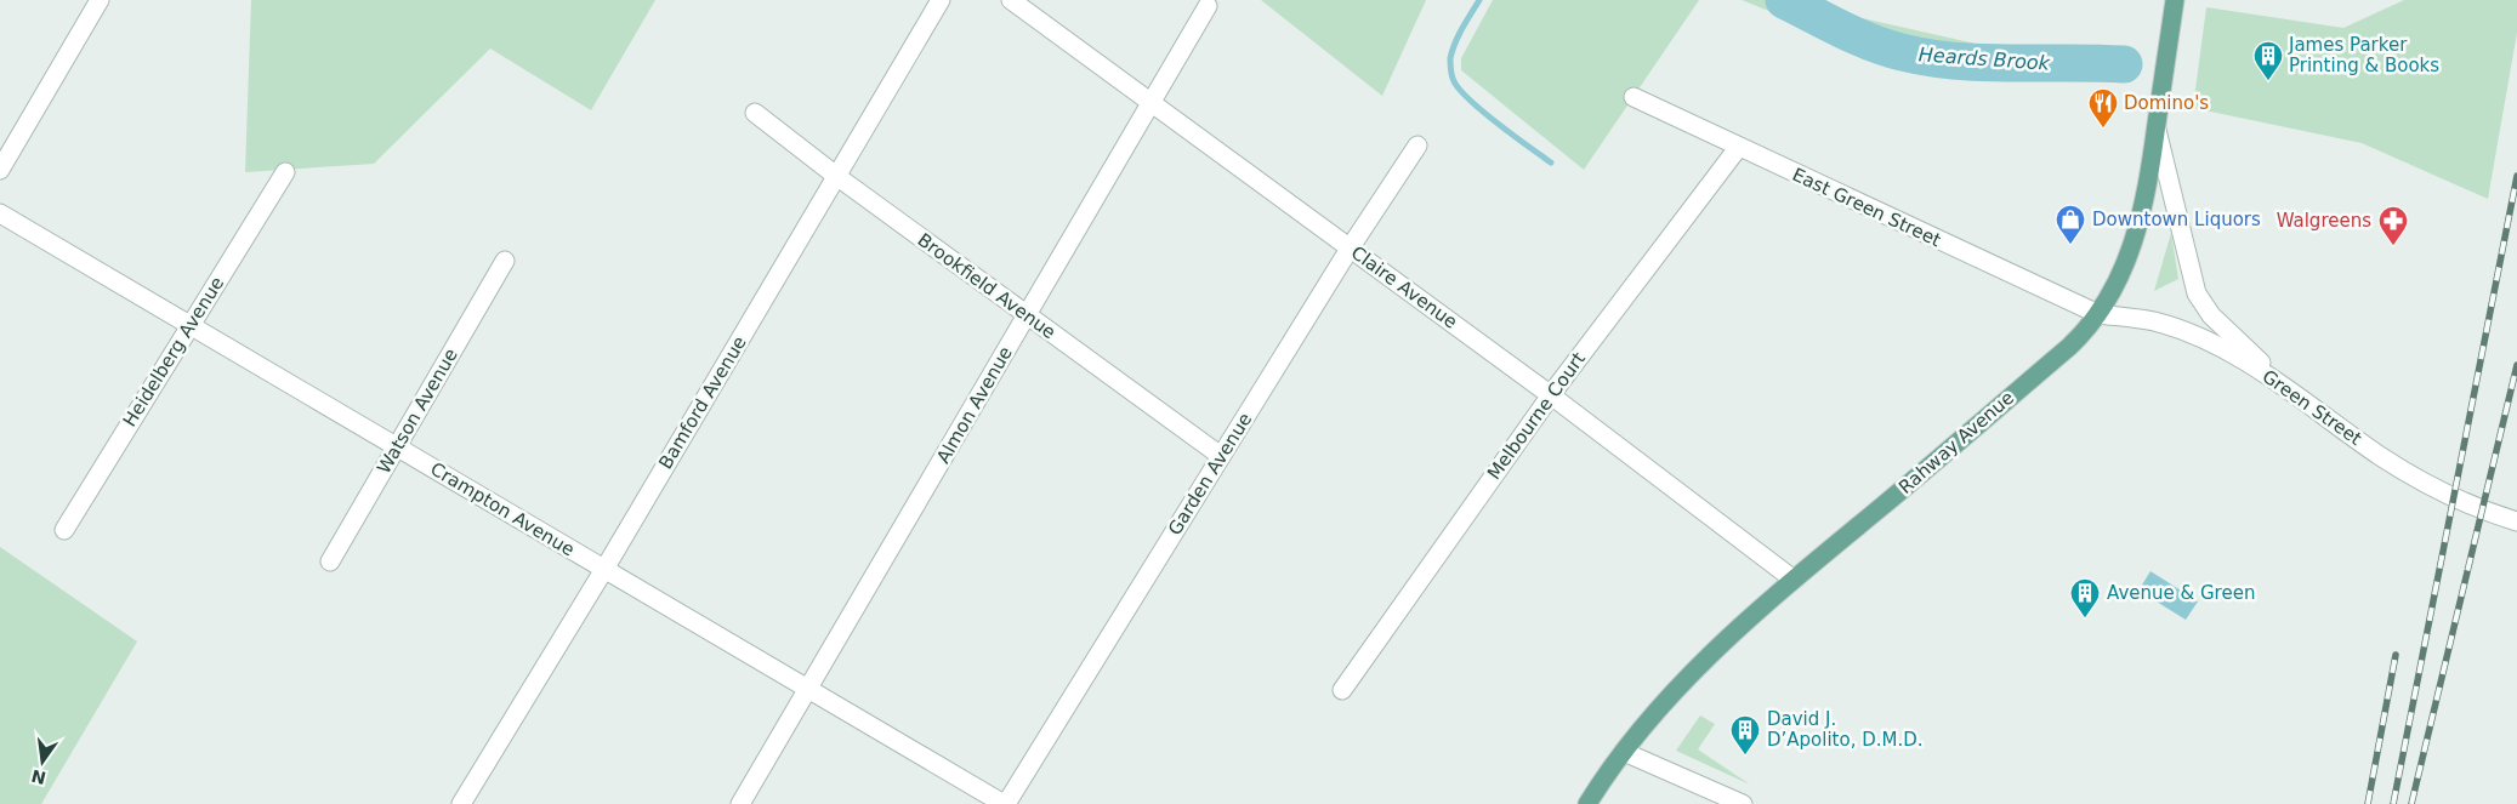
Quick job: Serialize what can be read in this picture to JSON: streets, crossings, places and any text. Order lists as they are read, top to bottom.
{
  "streets": {
    "main road": ["Rahway Avenue"],
    "street": [
      "East Green Street",
      "Brookfield Avenue",
      "Claire Avenue",
      "Heidelberg Avenue",
      "Bamford Avenue",
      "Almon Avenue",
      "Green Street",
      "Watson Avenue",
      "Melbourne Court",
      "Garden Avenue",
      "Crampton Avenue"
    ]
  },
  "crossings": [
    ["East Green Street", "Green Street"],
    ["East Green Street", "Melbourne Court"],
    ["East Green Street", "Rahway Avenue"],
    ["Brookfield Avenue", "Bamford Avenue"],
    ["Brookfield Avenue", "Almon Avenue"],
    ["Brookfield Avenue", "Garden Avenue"],
    ["Claire Avenue", "Almon Avenue"],
    ["Claire Avenue", "Melbourne Court"],
    ["Claire Avenue", "Rahway Avenue"],
    ["Claire Avenue", "Garden Avenue"],
    ["Heidelberg Avenue", "Crampton Avenue"],
    ["Bamford Avenue", "Crampton Avenue"],
    ["Almon Avenue", "Crampton Avenue"],
    ["Green Street", "Rahway Avenue"],
    ["Watson Avenue", "Crampton Avenue"],
    ["Garden Avenue", "Crampton Avenue"]
  ],
  "water": ["Heards Brook"],
  "places": {
    "building": ["James Parker Printing & Books", "Avenue & Green", "David J. D’Apolito, D.M.D."],
    "restaurant": ["Domino's"],
    "shop": ["Downtown Liquors"],
    "pharmacy": ["Walgreens"]
  },
  "north": "bottom"
}
